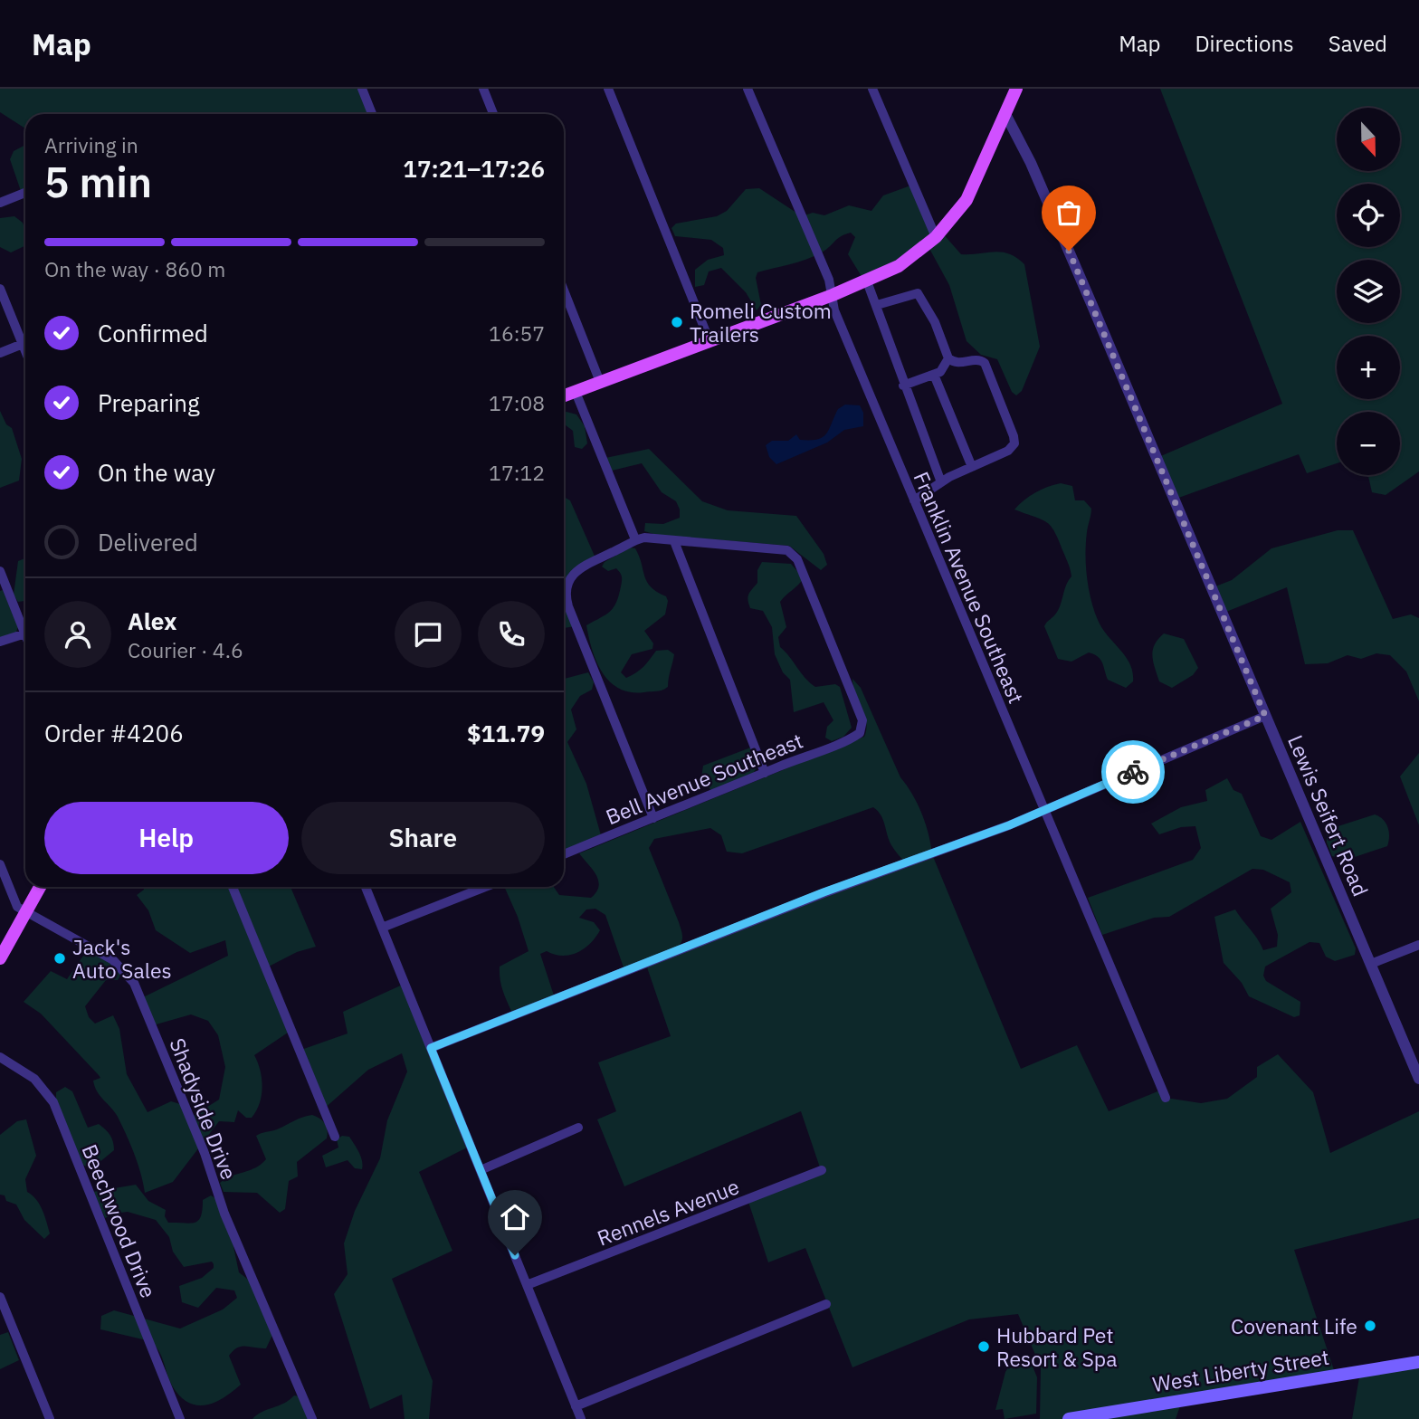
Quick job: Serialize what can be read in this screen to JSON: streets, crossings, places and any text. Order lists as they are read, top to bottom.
{
  "streets": {
    "main road": ["West Liberty Street"],
    "street": [
      "Franklin Avenue Southeast",
      "Bell Avenue Southeast",
      "Lewis Seifert Road",
      "Shadyside Drive",
      "Rennels Avenue",
      "Beechwood Drive"
    ]
  },
  "places": [
    "Romeli Custom Trailers",
    "Jack's Auto Sales",
    "Covenant Life",
    "Hubbard Pet Resort & Spa"
  ],
  "north": "bottom",
  "page": {
    "header": "Map",
    "nav": ["Map", "Directions", "Saved"],
    "map_buttons": ["+", "−"],
    "heading": ["5 min", "Arriving in", "17:21–17:26"],
    "panel": [
      "Alex",
      "Courier · 4.6",
      "Order #4206",
      "$11.79"
    ],
    "bar": "On the way · 860 m",
    "list": [
      ["Confirmed", "16:57"],
      ["Preparing", "17:08"],
      ["On the way", "17:12"],
      "Delivered"
    ],
    "buttons": ["Help", "Share"]
  }
}
